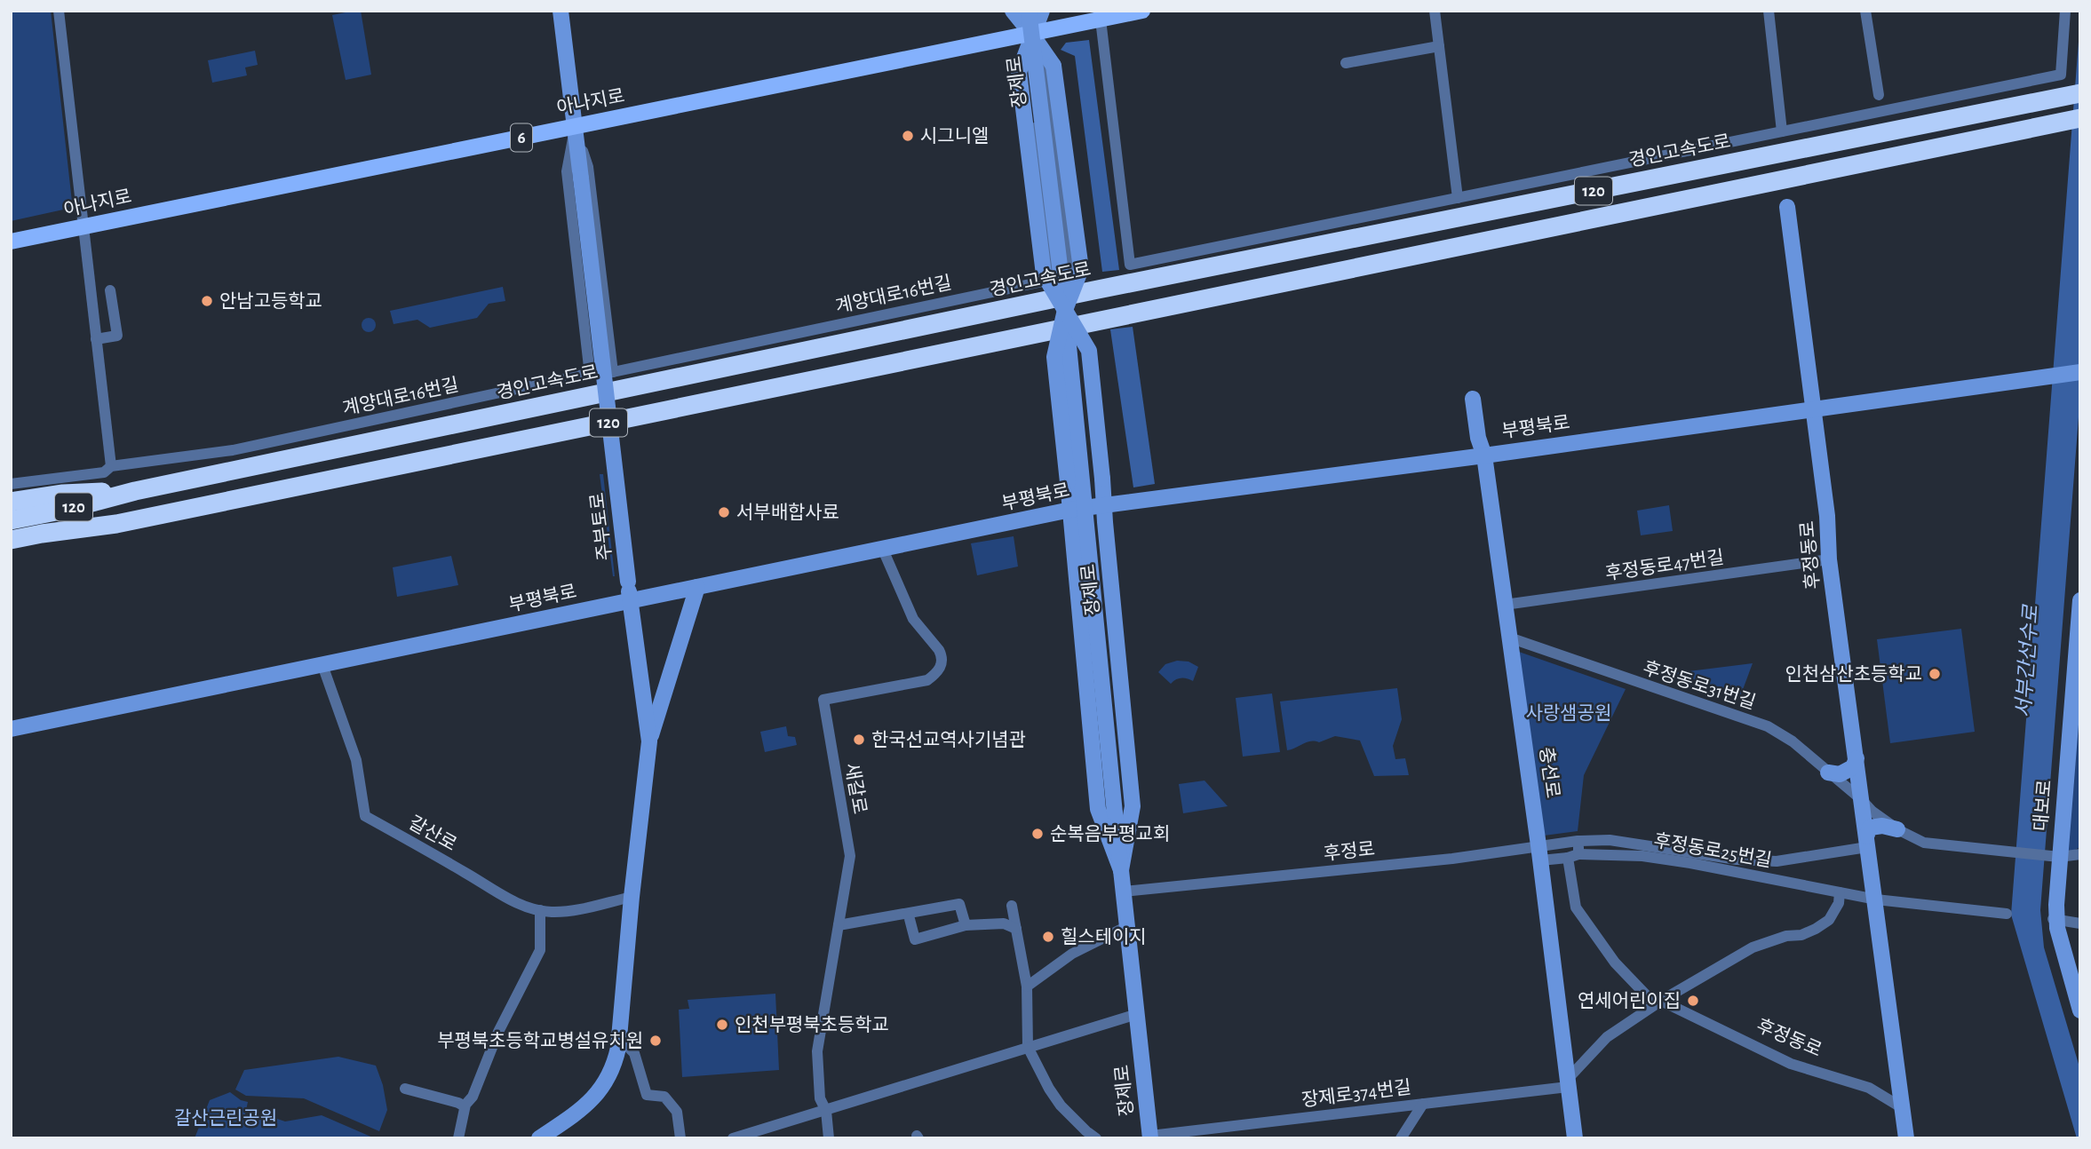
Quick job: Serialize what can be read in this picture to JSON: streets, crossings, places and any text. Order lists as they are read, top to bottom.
{
  "streets": {
    "highway": ["경인고속도로", "120"],
    "main road": ["아나지로", "6"],
    "street": [
      "장제로",
      "계양대로16번길",
      "부평북로",
      "주부토로",
      "후정동로",
      "후정동로47번길",
      "후정동로31번길",
      "충선로",
      "새갈로",
      "대보로",
      "갈산로",
      "후정동로25번길",
      "후정로",
      "장제로374번길"
    ]
  },
  "crossings": [
    ["장제로", "아나지로"],
    ["장제로", "부평북로"],
    ["장제로", "후정로"],
    ["장제로", "장제로374번길"],
    ["아나지로", "주부토로"],
    ["부평북로", "주부토로"],
    ["부평북로", "후정동로"],
    ["부평북로", "충선로"],
    ["부평북로", "새갈로"],
    ["부평북로", "갈산로"],
    ["주부토로", "갈산로"],
    ["후정동로", "후정동로47번길"],
    ["후정동로", "후정동로31번길"],
    ["후정동로", "후정동로25번길"],
    ["후정동로", "후정로"],
    ["후정동로47번길", "충선로"],
    ["후정동로31번길", "충선로"],
    ["후정동로31번길", "대보로"],
    ["충선로", "후정로"],
    ["충선로", "장제로374번길"],
    ["후정동로25번길", "후정로"]
  ],
  "water": ["서부간선수로"],
  "parks": ["사랑샘공원", "갈산근린공원"],
  "places": [
    "시그니엘",
    "안남고등학교",
    "서부배합사료",
    "인천삼산초등학교",
    "한국선교역사기념관",
    "순복음부평교회",
    "힐스테이지",
    "연세어린이집",
    "인천부평북초등학교",
    "부평북초등학교병설유치원"
  ]
}
